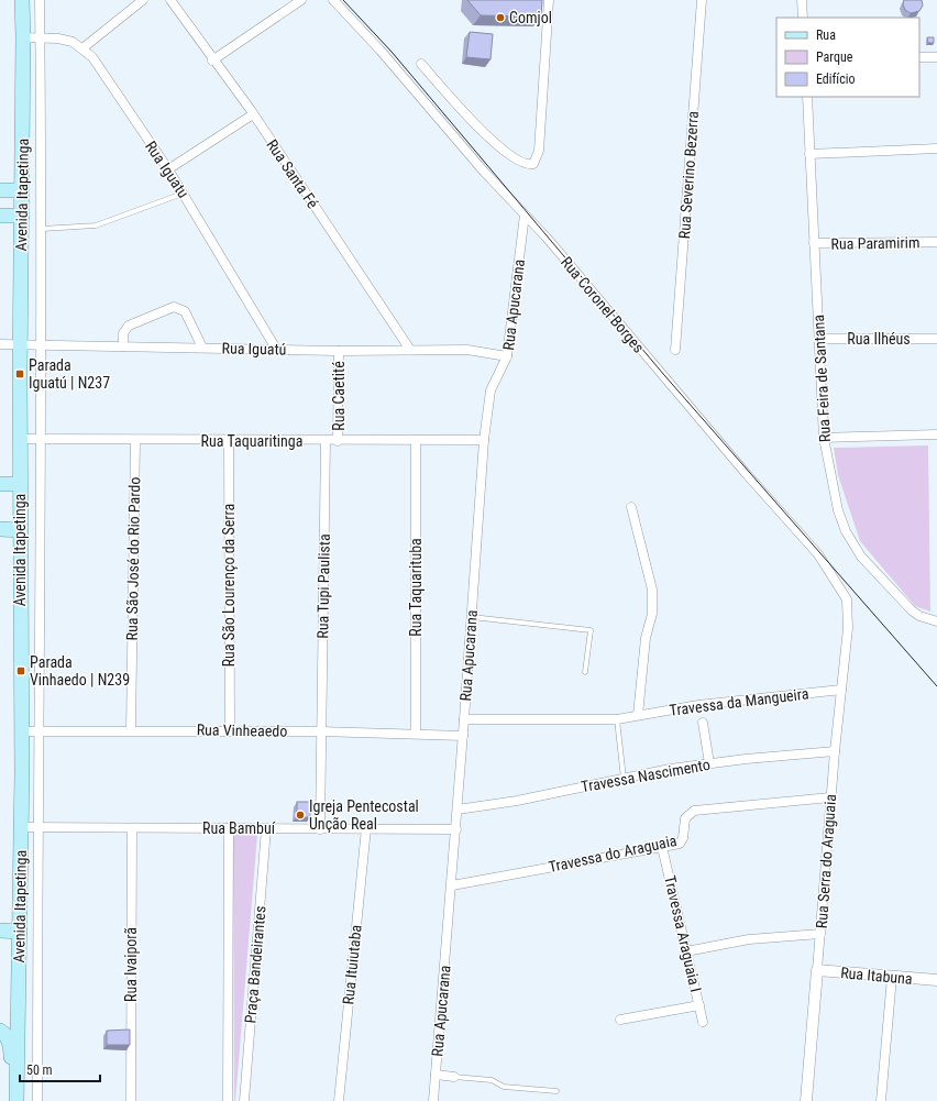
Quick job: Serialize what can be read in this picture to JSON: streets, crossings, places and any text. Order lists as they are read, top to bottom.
{
  "streets": {
    "main road": ["Avenida Itapetinga"],
    "street": [
      "Rua Iguatu",
      "Rua Santa Fé",
      "Rua Severino Bezerra",
      "Rua Paramirim",
      "Rua Apucarana",
      "Rua Coronel Borges",
      "Rua Ilhéus",
      "Rua Iguatú",
      "Rua Feira de Santana",
      "Rua Caetité",
      "Rua Taquaritinga",
      "Rua São José do Rio Pardo",
      "Rua São Lourenço da Serra",
      "Rua Tupi Paulista",
      "Rua Taquarituba",
      "Travessa da Mangueira",
      "Rua Vinheaedo",
      "Travessa Nascimento",
      "Rua Bambuí",
      "Travessa do Araguaia",
      "Rua Serra do Araguaia",
      "Travessa Araguaia I",
      "Rua Ivaiporã",
      "Praça Bandeirantes",
      "Rua Ituiutaba",
      "Rua Itabuna"
    ]
  },
  "crossings": [
    ["Rua Iguatu", "Avenida Itapetinga"],
    ["Rua Iguatu", "Rua Iguatú"],
    ["Rua Santa Fé", "Rua Iguatú"],
    ["Avenida Itapetinga", "Rua Iguatú"],
    ["Avenida Itapetinga", "Rua Taquaritinga"],
    ["Avenida Itapetinga", "Rua Vinheaedo"],
    ["Avenida Itapetinga", "Rua Bambuí"],
    ["Rua Paramirim", "Rua Feira de Santana"],
    ["Rua Apucarana", "Rua Coronel Borges"],
    ["Rua Apucarana", "Rua Iguatú"],
    ["Rua Apucarana", "Rua Taquaritinga"],
    ["Rua Apucarana", "Travessa da Mangueira"],
    ["Rua Apucarana", "Rua Vinheaedo"],
    ["Rua Apucarana", "Travessa Nascimento"],
    ["Rua Apucarana", "Rua Bambuí"],
    ["Rua Apucarana", "Travessa do Araguaia"],
    ["Rua Coronel Borges", "Rua Serra do Araguaia"],
    ["Rua Ilhéus", "Rua Feira de Santana"],
    ["Rua Iguatú", "Rua Caetité"],
    ["Rua Caetité", "Rua Taquaritinga"],
    ["Rua Taquaritinga", "Rua São José do Rio Pardo"],
    ["Rua Taquaritinga", "Rua São Lourenço da Serra"],
    ["Rua Taquaritinga", "Rua Tupi Paulista"],
    ["Rua Taquaritinga", "Rua Taquarituba"],
    ["Rua São José do Rio Pardo", "Rua Vinheaedo"],
    ["Rua São Lourenço da Serra", "Rua Vinheaedo"],
    ["Rua Tupi Paulista", "Rua Vinheaedo"],
    ["Rua Tupi Paulista", "Rua Bambuí"],
    ["Rua Taquarituba", "Rua Vinheaedo"],
    ["Travessa da Mangueira", "Rua Serra do Araguaia"],
    ["Travessa Nascimento", "Rua Serra do Araguaia"],
    ["Rua Bambuí", "Rua Ivaiporã"],
    ["Rua Bambuí", "Praça Bandeirantes"],
    ["Rua Bambuí", "Rua Ituiutaba"],
    ["Travessa do Araguaia", "Rua Serra do Araguaia"],
    ["Travessa do Araguaia", "Travessa Araguaia I"],
    ["Rua Serra do Araguaia", "Rua Itabuna"]
  ],
  "places": {
    "other": ["Comjol", "Igreja Pentecostal Unção Real"],
    "transit": ["Parada Iguatú | N237", "Parada Vinhaedo | N239"]
  },
  "legend": ["Rua", "Parque", "Edifício"],
  "scale_bar": "50 m"
}
